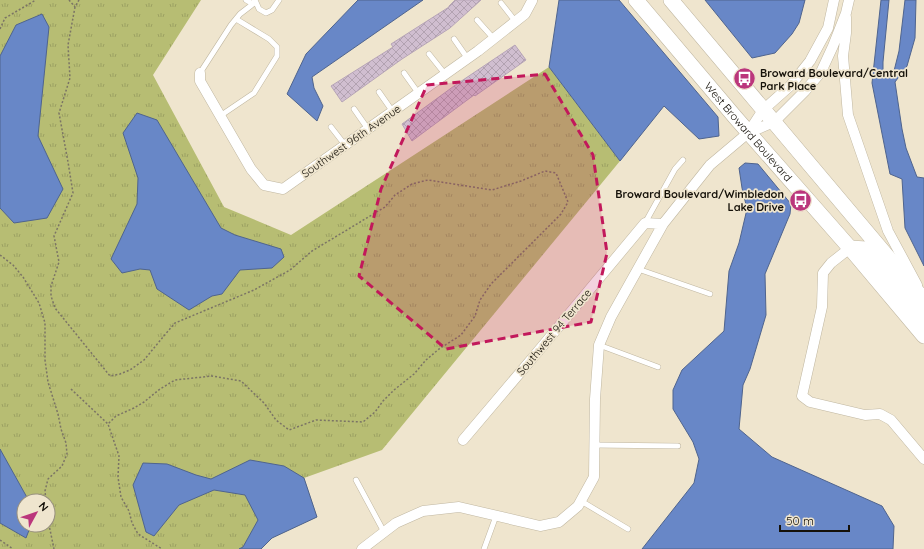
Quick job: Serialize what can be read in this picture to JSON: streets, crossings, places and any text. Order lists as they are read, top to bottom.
{
  "streets": {
    "main road": ["West Broward Boulevard"],
    "street": ["Southwest 96th Avenue", "Southwest 94 Terrace"]
  },
  "places": {
    "bus stop": ["Broward Boulevard/Central Park Place", "Broward Boulevard/Wimbledon Lake Drive"]
  },
  "scale_bar": "50 m",
  "north": "top right"
}
